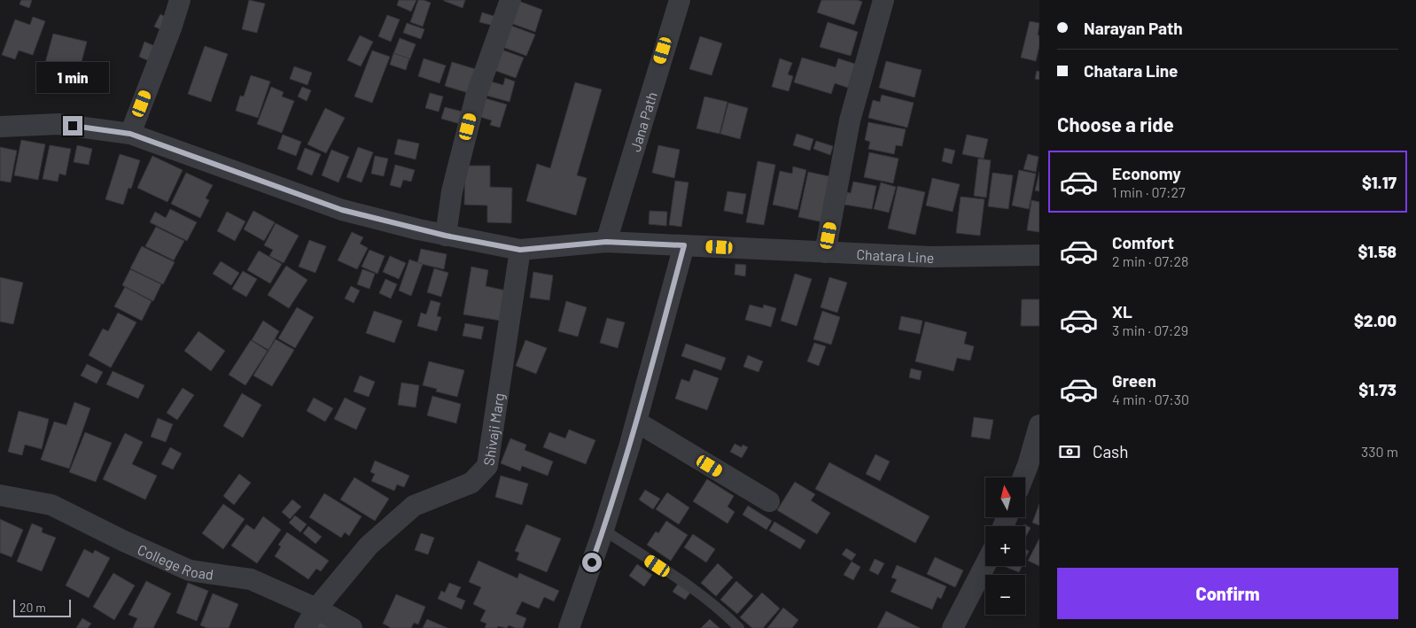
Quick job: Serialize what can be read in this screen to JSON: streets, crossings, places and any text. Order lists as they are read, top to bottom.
{
  "streets": {
    "street": [
      "Jana Path",
      "Chatara Line",
      "Shivaji Marg",
      "College Road"
    ]
  },
  "crossings": [
    ["Jana Path", "Chatara Line"],
    ["Chatara Line", "Shivaji Marg"],
    ["Shivaji Marg", "College Road"]
  ],
  "scale_bar": "20 m",
  "north": "top",
  "page": {
    "banner": ["Narayan Path", "Chatara Line"],
    "bubble": "1 min",
    "heading": "Choose a ride",
    "list": [
      {
        "name": "Economy",
        "note": "1 min · 07:27",
        "value": "$1.17"
      },
      {
        "name": "Comfort",
        "note": "2 min · 07:28",
        "value": "$1.58"
      },
      {
        "name": "XL",
        "note": "3 min · 07:29",
        "value": "$2.00"
      },
      {
        "name": "Green",
        "note": "4 min · 07:30",
        "value": "$1.73"
      }
    ],
    "pay": ["Cash", "330 m"],
    "map_buttons": ["+", "−"],
    "buttons": "Confirm",
    "scale": "20 m"
  }
}
